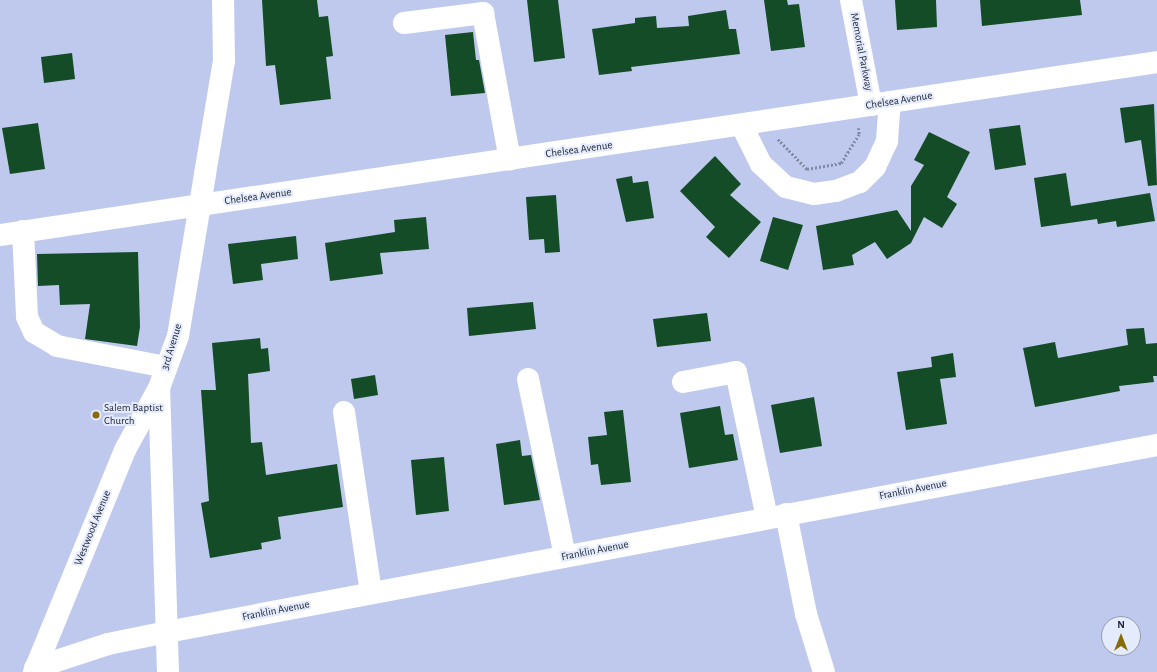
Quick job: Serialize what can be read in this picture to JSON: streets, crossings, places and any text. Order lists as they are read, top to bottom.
{
  "streets": {
    "street": [
      "Memorial Parkway",
      "Chelsea Avenue",
      "3rd Avenue",
      "Franklin Avenue",
      "Westwood Avenue"
    ]
  },
  "crossings": [
    ["Memorial Parkway", "Chelsea Avenue"],
    ["Chelsea Avenue", "3rd Avenue"],
    ["3rd Avenue", "Franklin Avenue"],
    ["3rd Avenue", "Westwood Avenue"],
    ["Franklin Avenue", "Westwood Avenue"]
  ],
  "places": ["Salem Baptist Church"],
  "north": "top"
}
